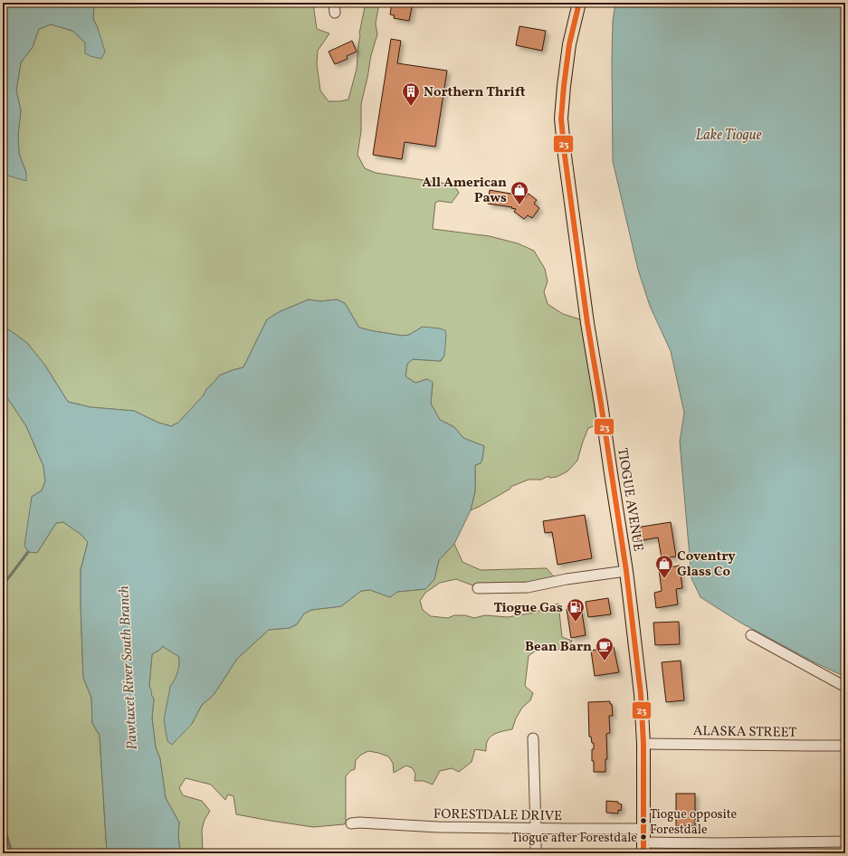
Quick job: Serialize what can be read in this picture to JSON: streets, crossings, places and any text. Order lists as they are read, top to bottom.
{
  "streets": {
    "main road": ["TIOGUE AVENUE"],
    "street": ["ALASKA STREET", "FORESTDALE DRIVE"]
  },
  "crossings": [
    ["TIOGUE AVENUE", "ALASKA STREET"],
    ["TIOGUE AVENUE", "FORESTDALE DRIVE"]
  ],
  "water": ["Lake Tiogue", "Pawtuxet River South Branch"],
  "places": {
    "building": ["Northern Thrift"],
    "shop": ["All American Paws", "Coventry Glass Co"],
    "fuel station": ["Tiogue Gas"],
    "cafe": ["Bean Barn"],
    "other": ["Tiogue opposite Forestdale", "Tiogue after Forestdale"]
  },
  "lines": ["transit line 23"]
}
